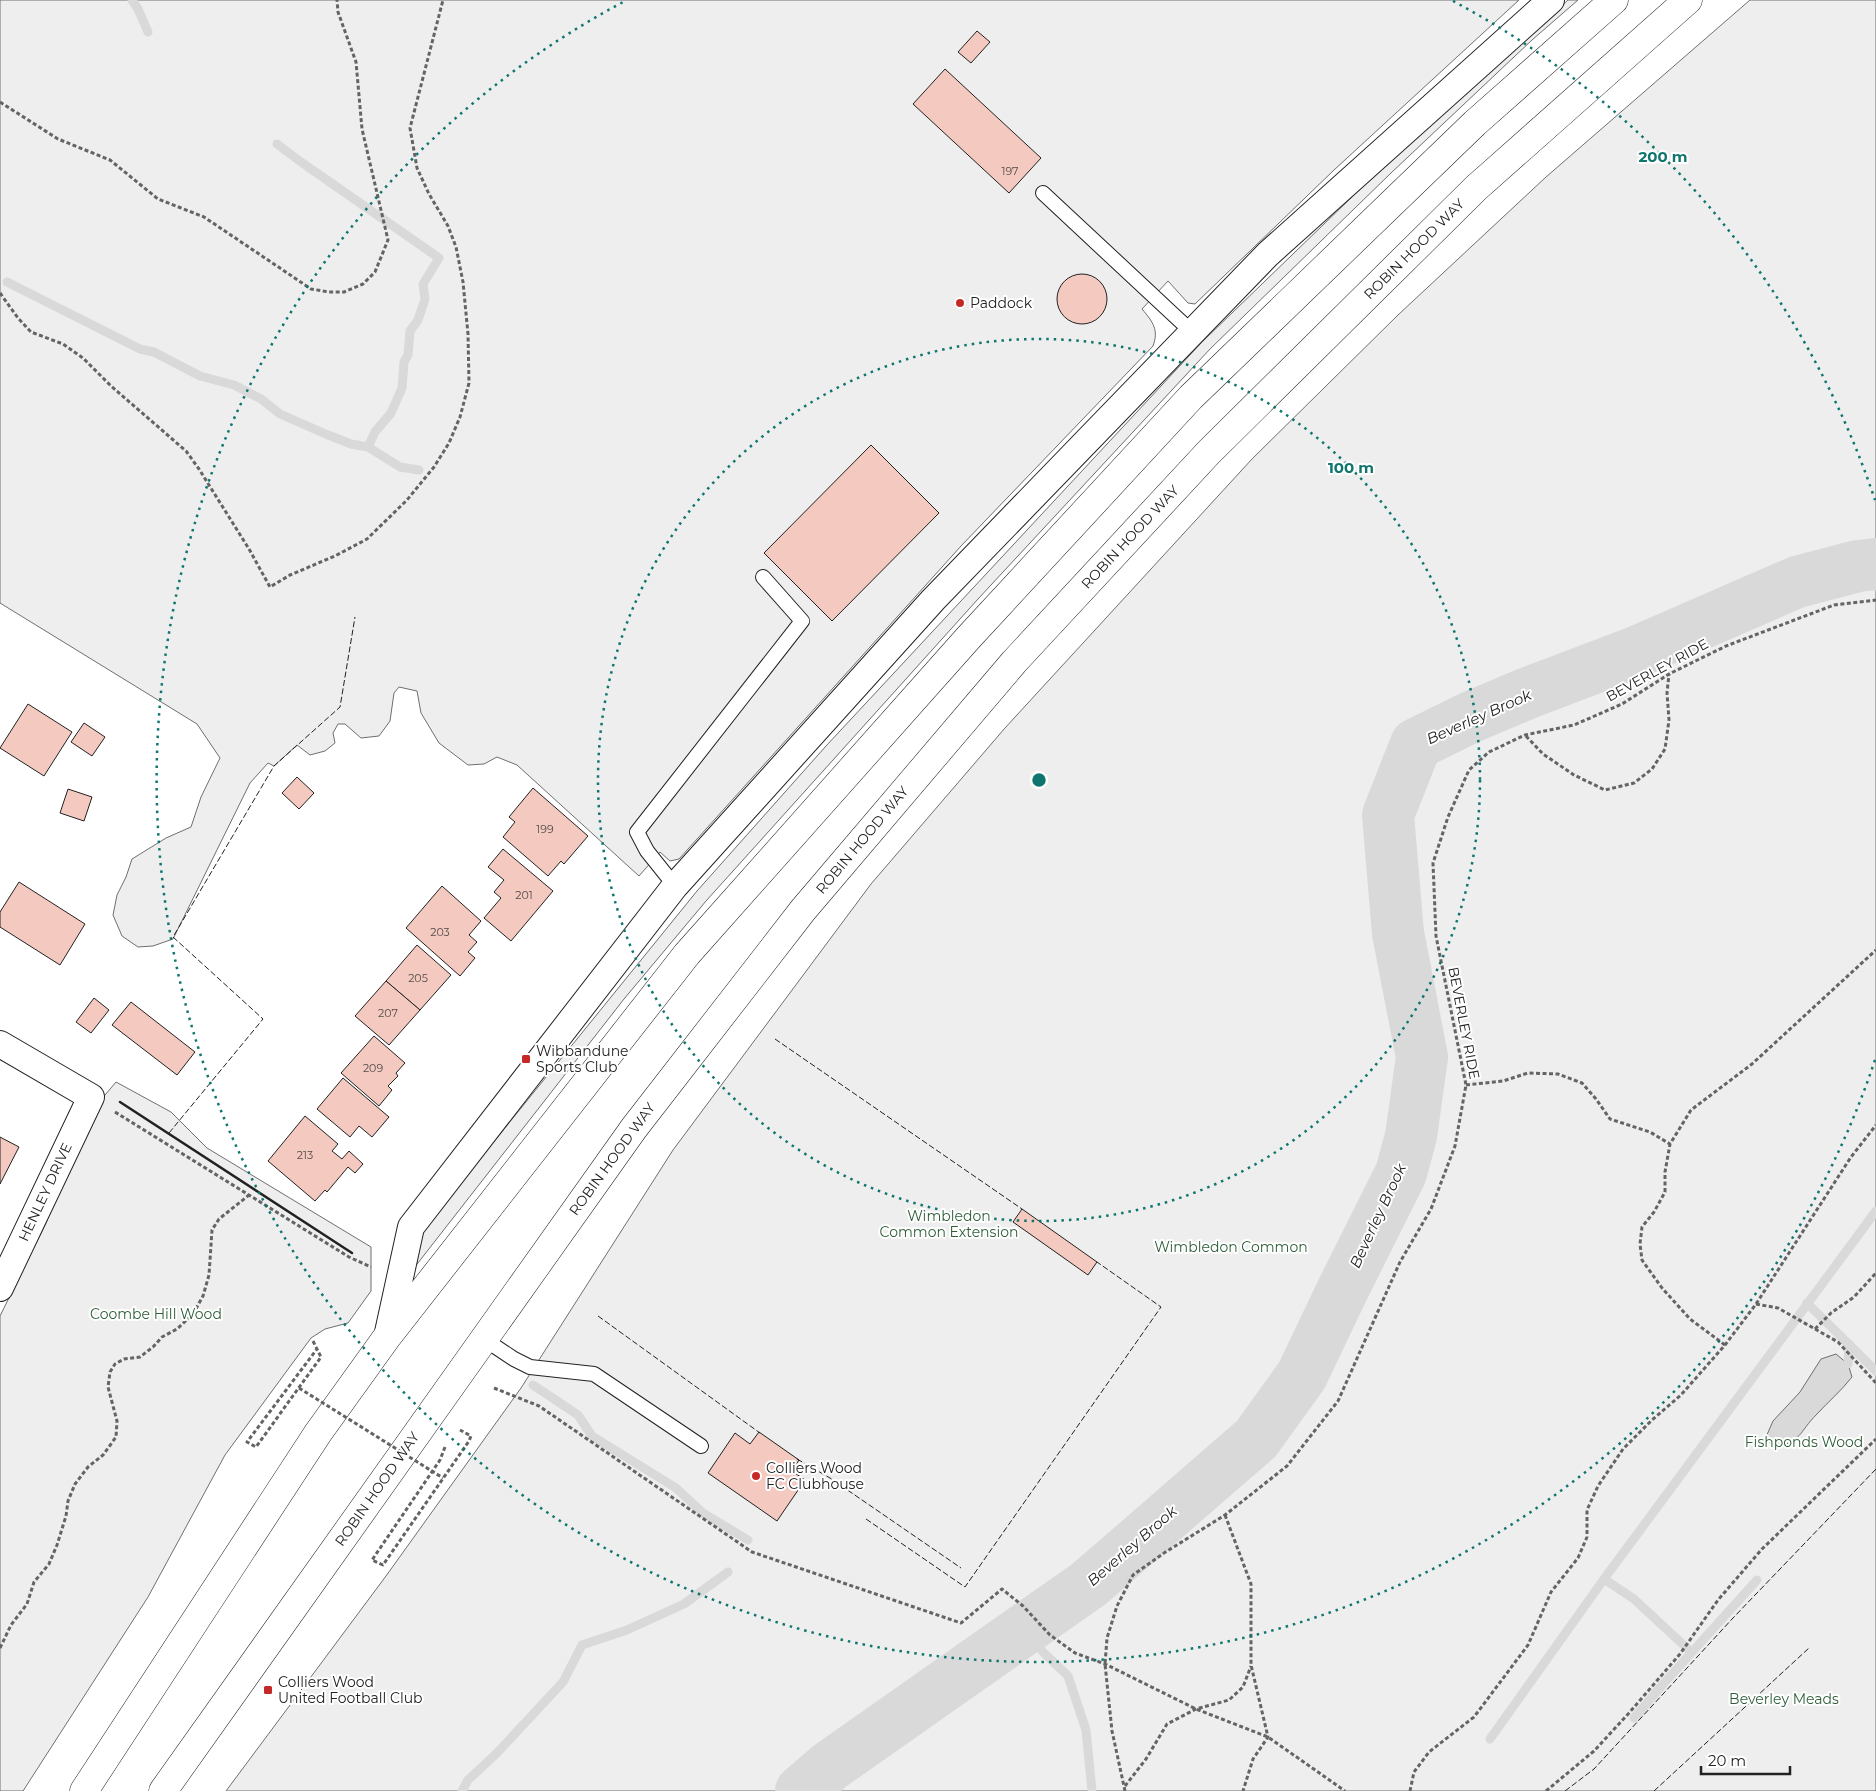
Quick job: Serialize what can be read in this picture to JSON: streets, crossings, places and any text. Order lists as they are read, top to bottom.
{
  "streets": {
    "highway": ["ROBIN HOOD WAY"],
    "street": ["HENLEY DRIVE"],
    "path": ["BEVERLEY RIDE"]
  },
  "water": ["Beverley Brook"],
  "parks": [
    "Wimbledon Common Extension",
    "Wimbledon Common",
    "Coombe Hill Wood",
    "Fishponds Wood",
    "Beverley Meads"
  ],
  "places": {
    "other": ["Paddock", "Colliers Wood FC Clubhouse"],
    "transit": ["Wibbandune Sports Club", "Colliers Wood United Football Club"]
  },
  "house_numbers": [
    "197",
    "199",
    "201",
    "203",
    "205",
    "207",
    "209",
    "213"
  ],
  "scale_bar": "20 m",
  "rings": ["200 m", "100 m"]
}
